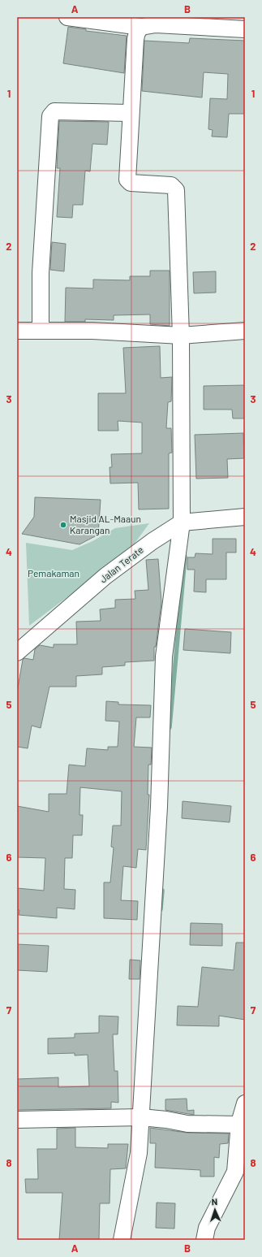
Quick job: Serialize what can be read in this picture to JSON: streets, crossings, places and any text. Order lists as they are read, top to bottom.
{
  "streets": {
    "street": ["Jalan Terate"]
  },
  "parks": ["Pemakaman"],
  "places": ["Masjid AL-Maaun Karangan"],
  "north": "top",
  "grid": {
    "columns": ["A", "B"],
    "rows": [
      "1",
      "2",
      "3",
      "4",
      "5",
      "6",
      "7",
      "8"
    ]
  }
}
